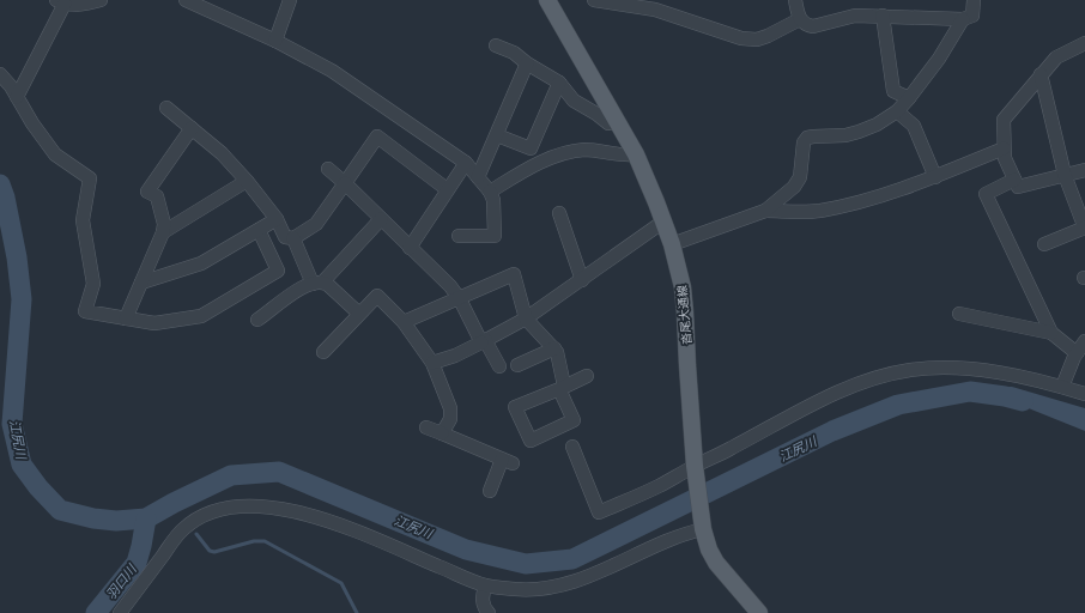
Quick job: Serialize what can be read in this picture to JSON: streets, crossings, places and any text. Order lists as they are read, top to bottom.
{
  "streets": {
    "main road": ["沓尾大通線"]
  },
  "water": ["江尻川", "羽口川"]
}
